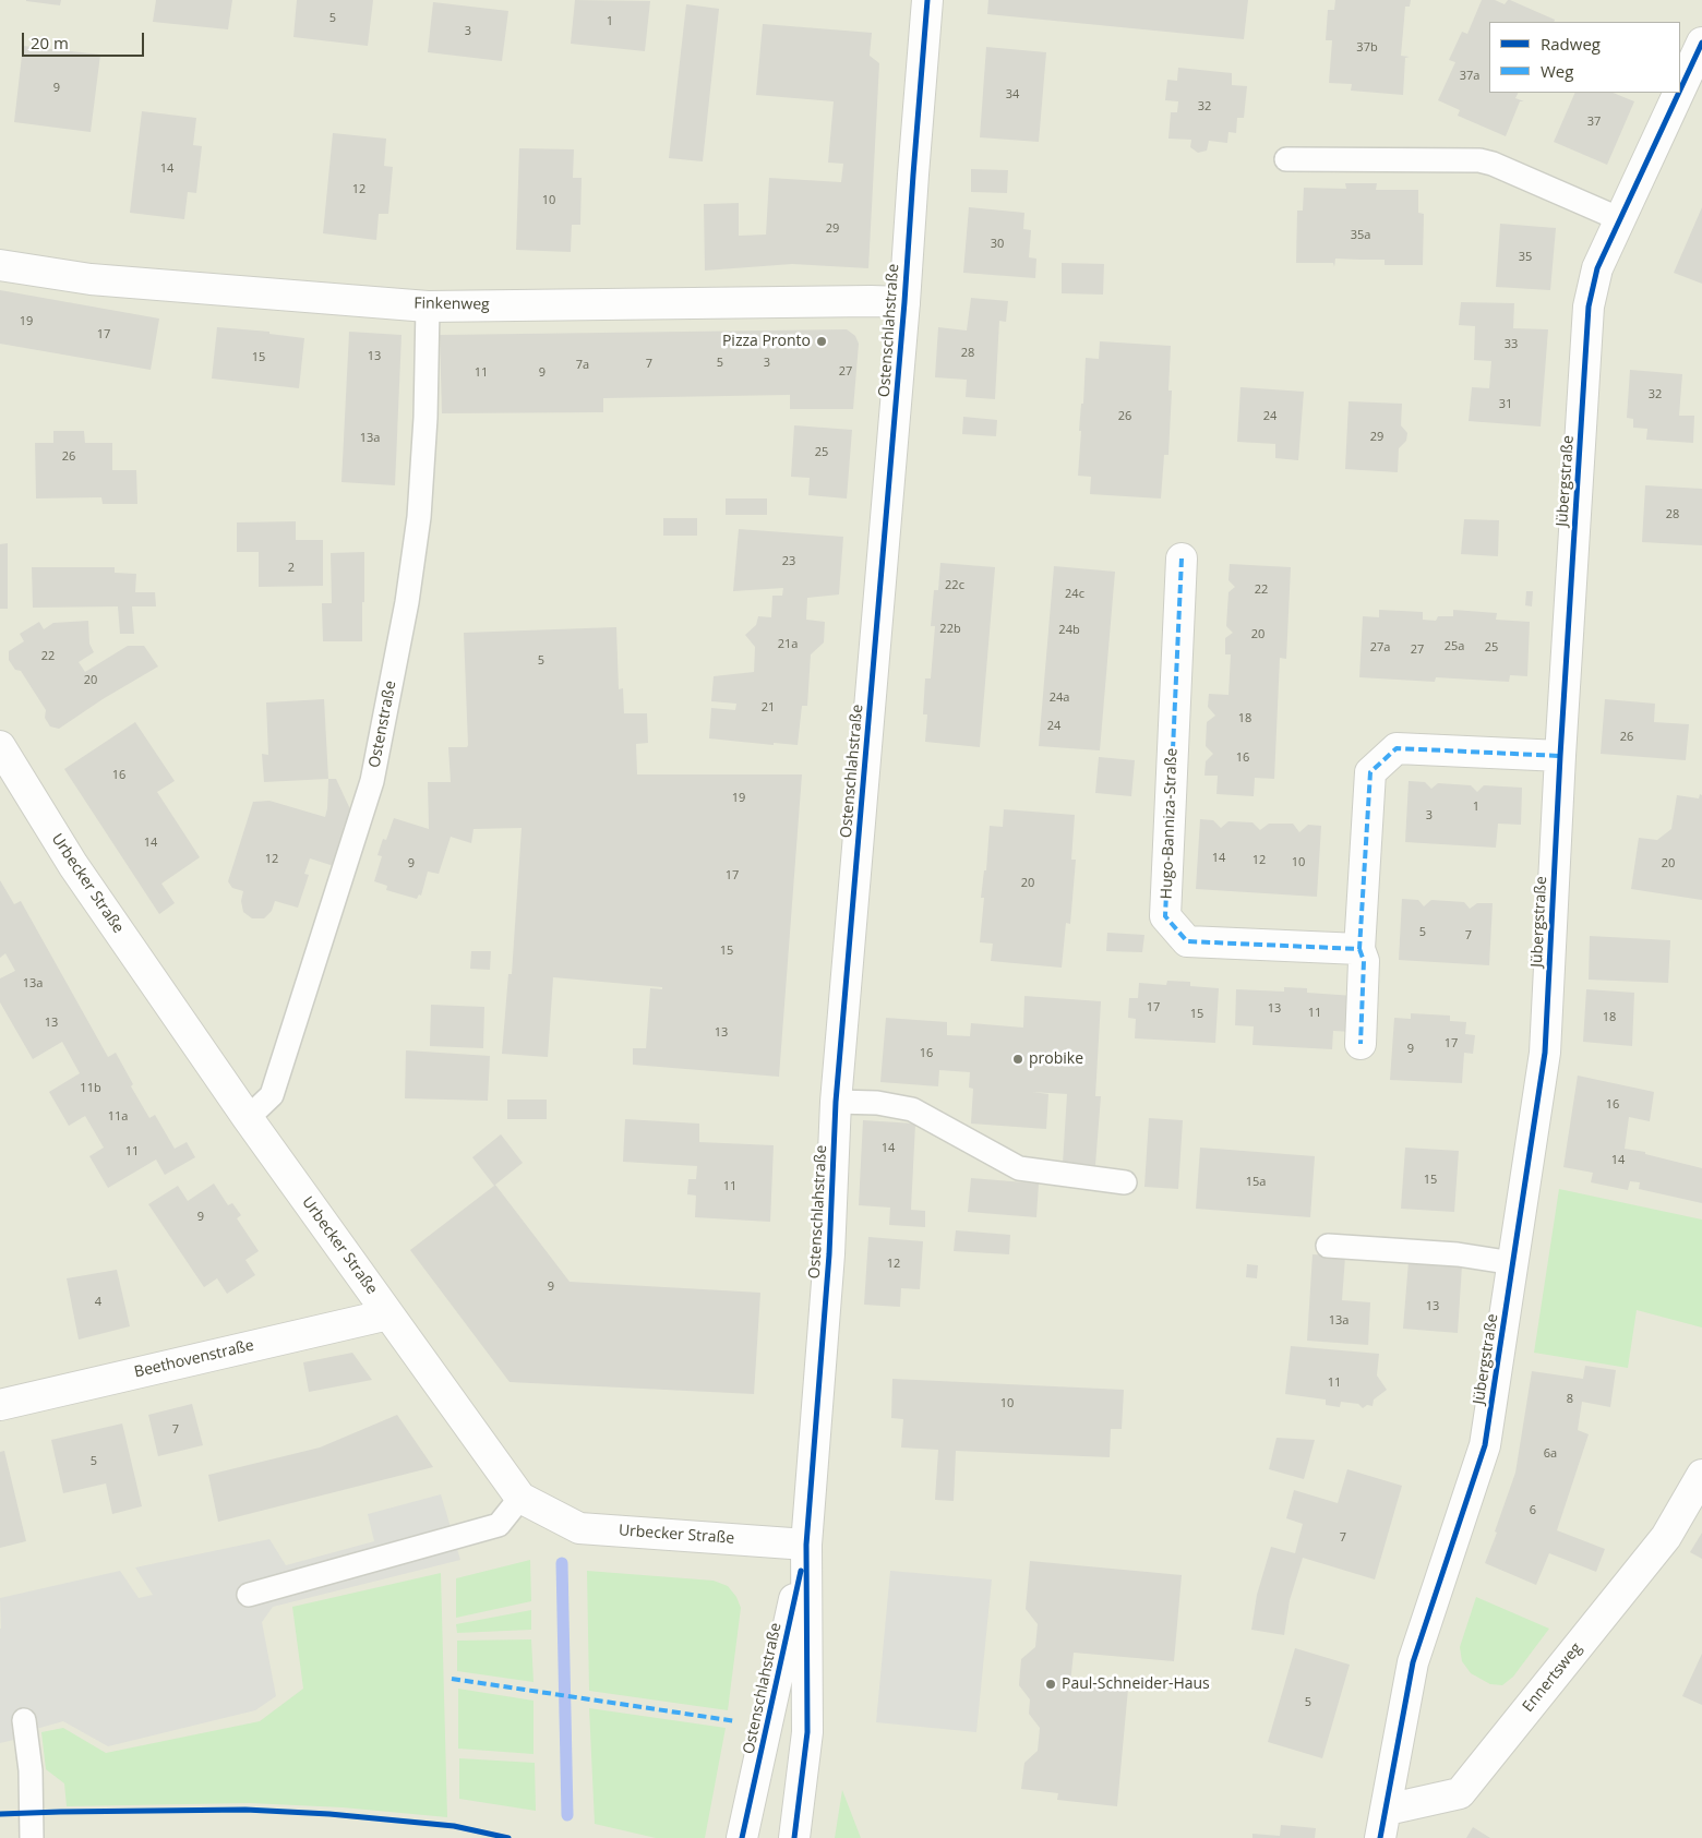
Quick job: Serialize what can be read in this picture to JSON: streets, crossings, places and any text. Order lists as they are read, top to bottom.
{
  "streets": {
    "street": [
      "Finkenweg",
      "Ostenschlahstraße",
      "Jübergstraße",
      "Hugo-Banniza-Straße",
      "Urbecker Straße",
      "Beethovenstraße",
      "Ennertsweg"
    ],
    "lane": ["Ostenstraße"]
  },
  "crossings": [
    ["Finkenweg", "Ostenschlahstraße"],
    ["Finkenweg", "Ostenstraße"],
    ["Ostenschlahstraße", "Urbecker Straße"],
    ["Jübergstraße", "Ennertsweg"],
    ["Ostenstraße", "Urbecker Straße"],
    ["Urbecker Straße", "Beethovenstraße"]
  ],
  "places": ["Pizza Pronto", "probike", "Paul-Schneider-Haus"],
  "house_numbers": [
    "5",
    "1",
    "3",
    "37b",
    "37a",
    "9",
    "34",
    "32",
    "37",
    "14",
    "12",
    "10",
    "29",
    "35a",
    "30",
    "35",
    "19",
    "17",
    "33",
    "28",
    "13",
    "15",
    "5",
    "3",
    "7",
    "7a",
    "27",
    "11",
    "9",
    "32",
    "31",
    "26",
    "24",
    "29",
    "13a",
    "25",
    "26",
    "28",
    "23",
    "2",
    "22c",
    "22",
    "24c",
    "22b",
    "24b",
    "20",
    "21a",
    "25a",
    "27a",
    "25",
    "27",
    "22",
    "5",
    "20",
    "24a",
    "21",
    "18",
    "24",
    "26",
    "16",
    "16",
    "19",
    "1",
    "3",
    "14",
    "14",
    "12",
    "12",
    "10",
    "9",
    "20",
    "17",
    "20",
    "5",
    "7",
    "15",
    "13a",
    "17",
    "13",
    "11",
    "15",
    "18",
    "13",
    "13",
    "17",
    "9",
    "16",
    "11b",
    "16",
    "11a",
    "14",
    "11",
    "14",
    "15",
    "15a",
    "11",
    "9",
    "12",
    "9",
    "4",
    "13",
    "13a",
    "11",
    "8",
    "10",
    "7",
    "6a",
    "5",
    "6",
    "7",
    "5"
  ],
  "legend": ["Radweg", "Weg"],
  "scale_bar": "20 m"
}
